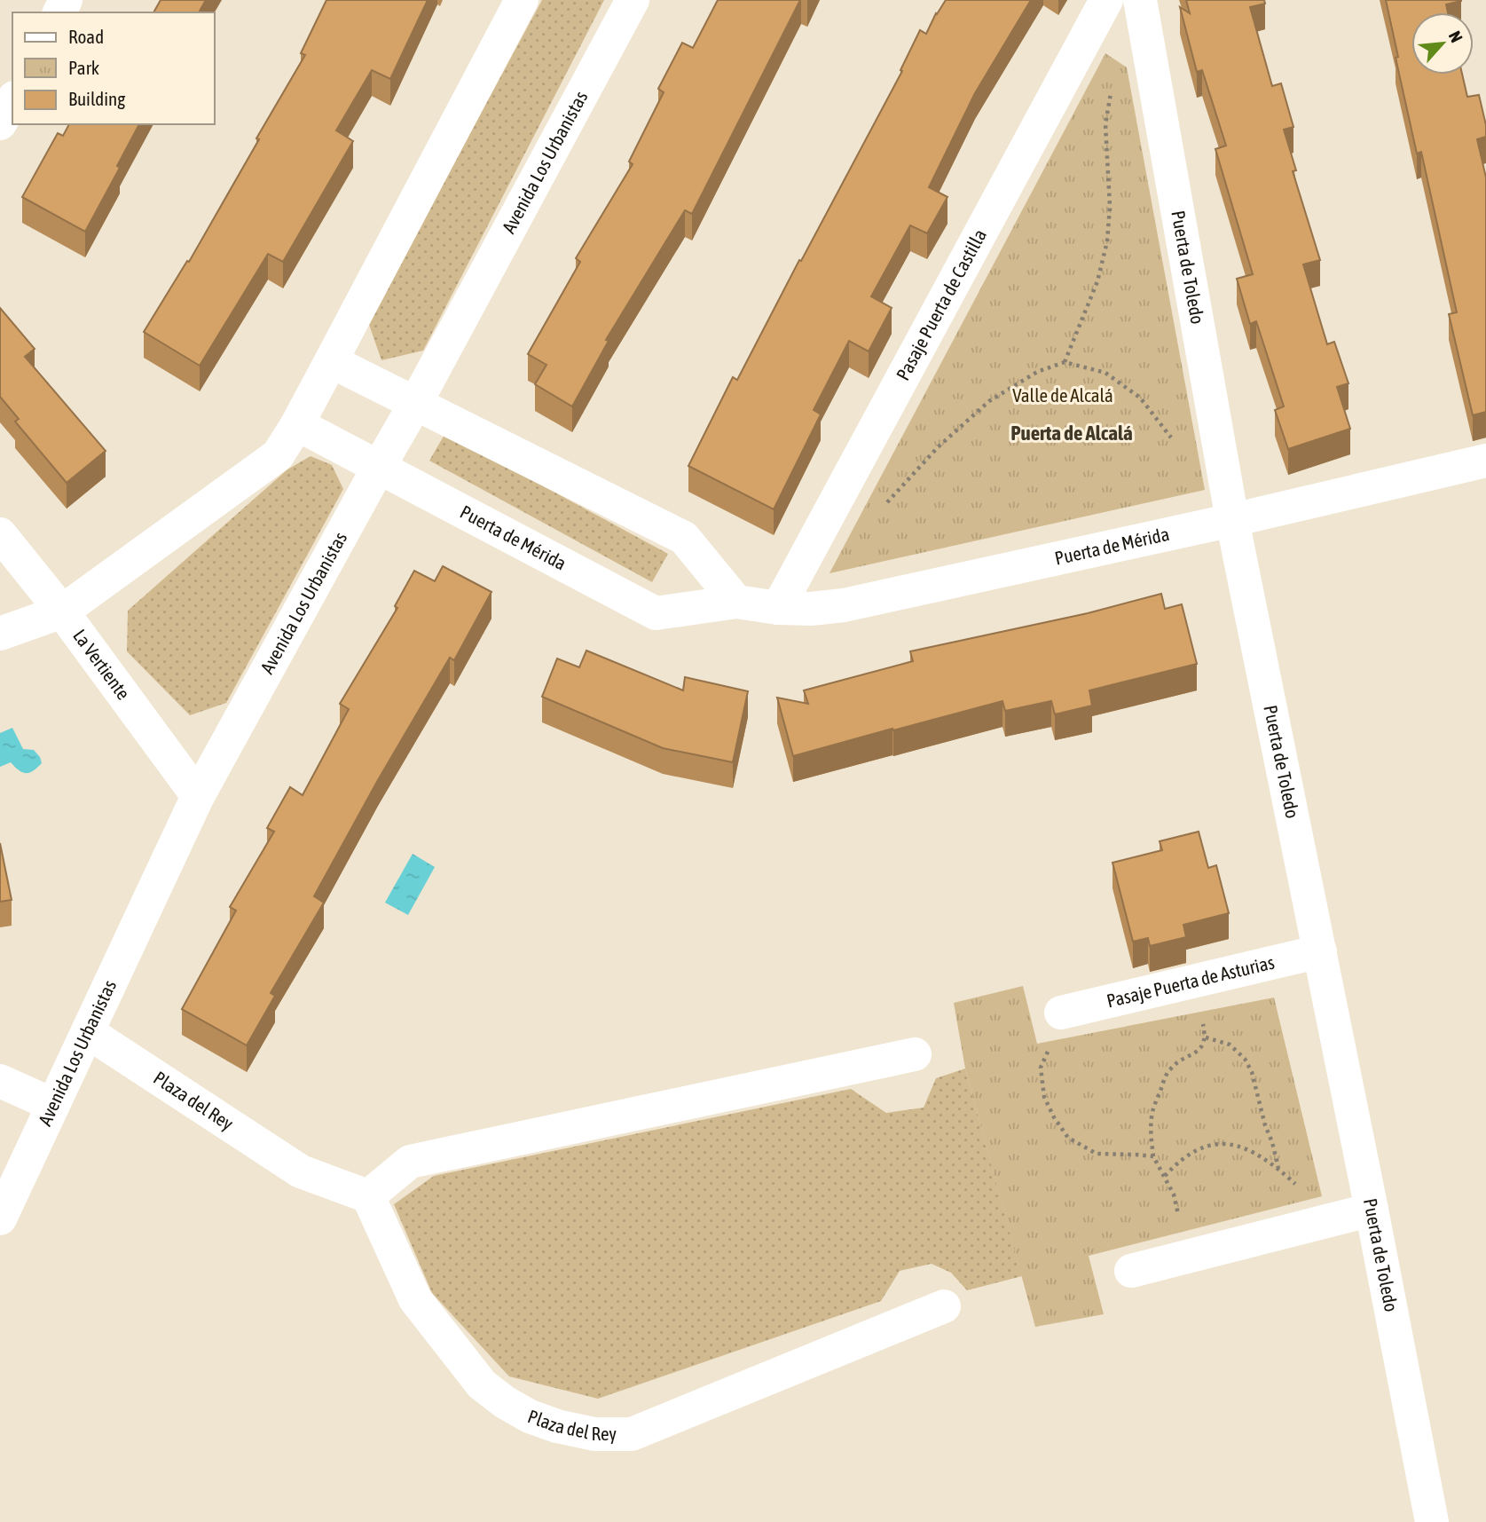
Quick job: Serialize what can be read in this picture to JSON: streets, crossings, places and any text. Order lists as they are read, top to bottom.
{
  "streets": {
    "street": [
      "Avenida Los Urbanistas",
      "Puerta de Toledo",
      "Pasaje Puerta de Castilla",
      "Puerta de Mérida",
      "La Vertiente",
      "Pasaje Puerta de Asturias",
      "Plaza del Rey"
    ]
  },
  "crossings": [
    ["Avenida Los Urbanistas", "Puerta de Mérida"],
    ["Avenida Los Urbanistas", "La Vertiente"],
    ["Avenida Los Urbanistas", "Plaza del Rey"],
    ["Puerta de Toledo", "Puerta de Mérida"],
    ["Puerta de Toledo", "Pasaje Puerta de Asturias"],
    ["Pasaje Puerta de Castilla", "Puerta de Mérida"]
  ],
  "districts": ["Puerta de Alcalá"],
  "parks": ["Valle de Alcalá"],
  "legend": ["Road", "Park", "Building"],
  "north": "top right"
}
